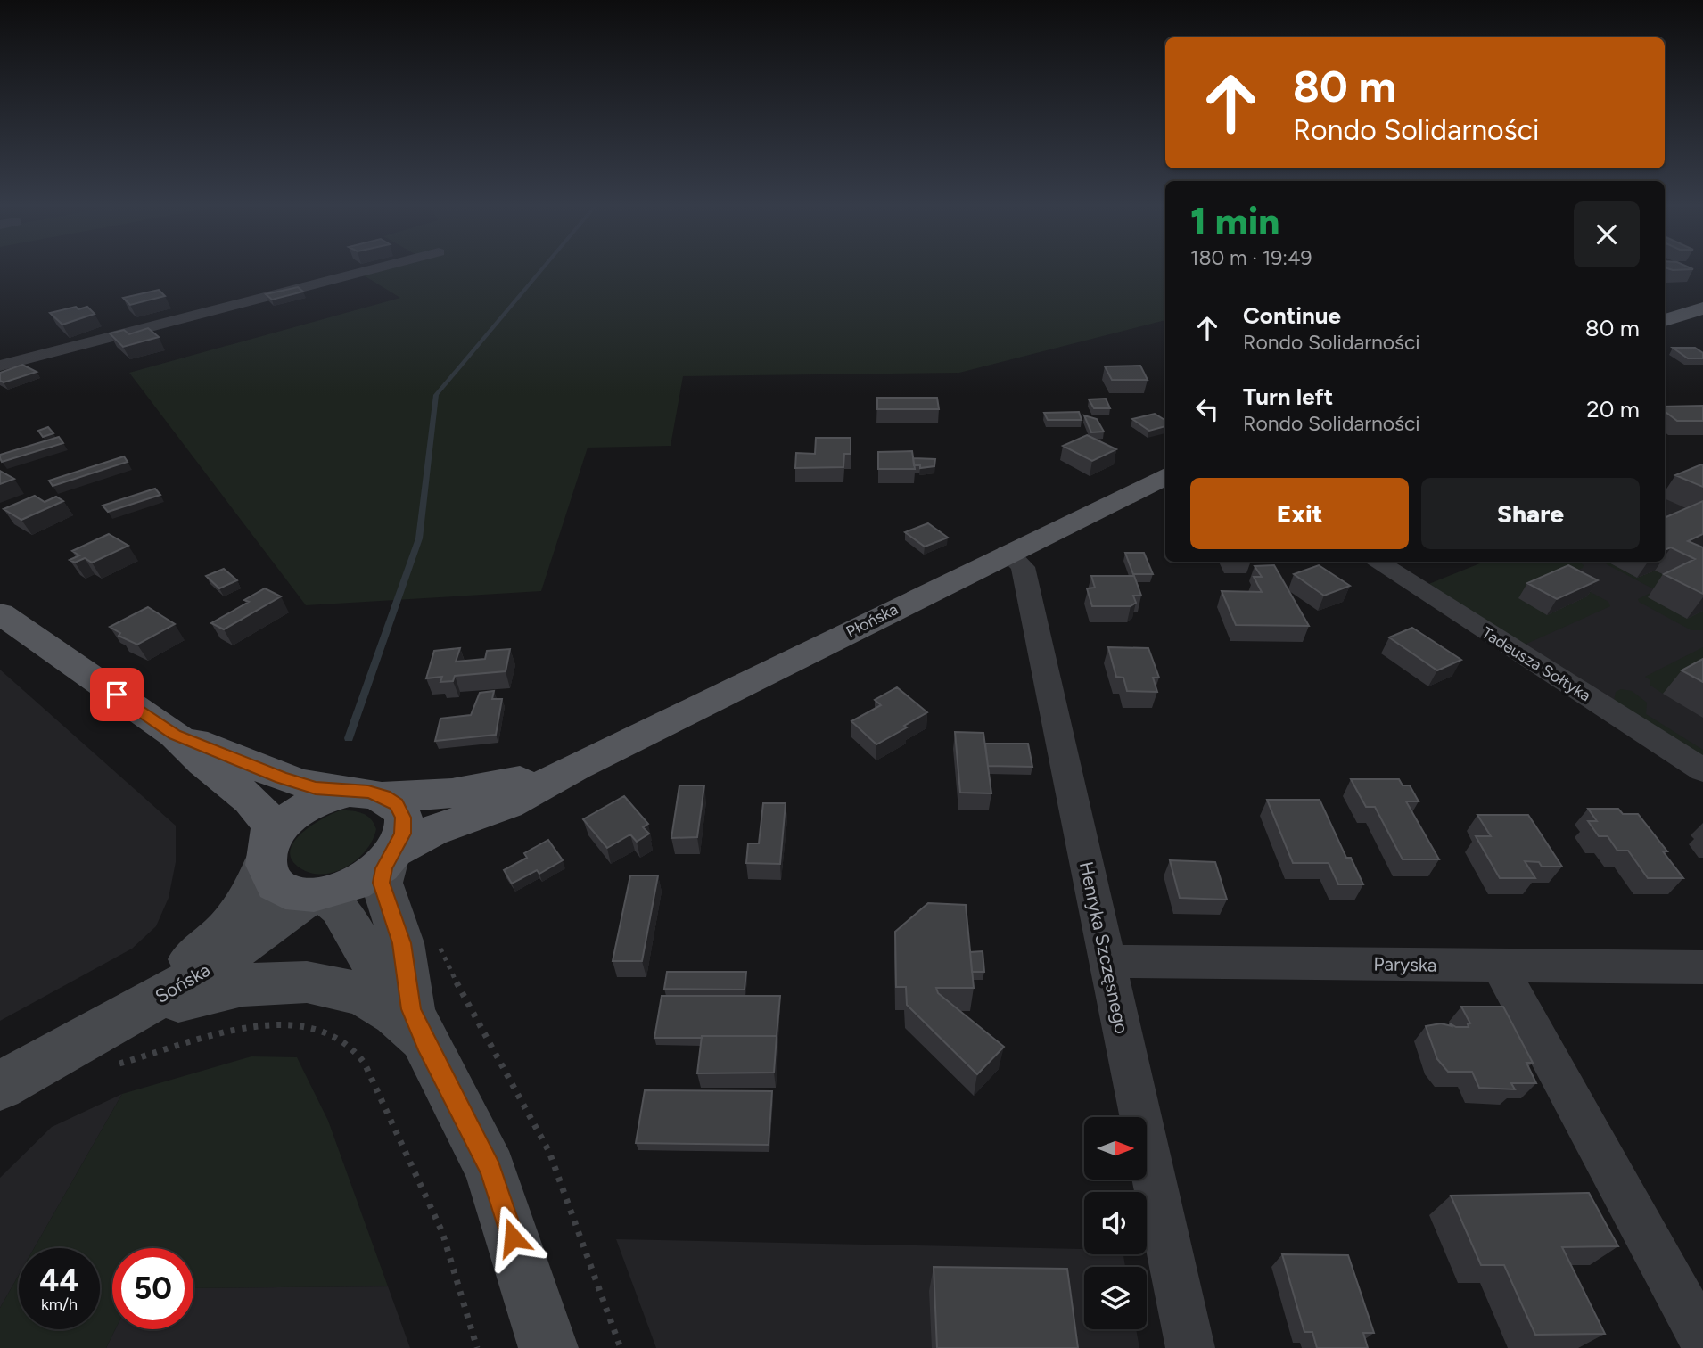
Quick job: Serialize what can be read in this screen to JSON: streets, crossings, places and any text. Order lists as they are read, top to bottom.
{
  "streets": {
    "main road": ["Płońska", "Sońska"],
    "street": ["Tadeusza Sołtyka", "Henryka Szczęsnego", "Paryska"]
  },
  "crossings": [
    ["Płońska", "Henryka Szczęsnego"],
    ["Płońska", "Sońska"],
    ["Henryka Szczęsnego", "Paryska"]
  ],
  "north": "right",
  "page": {
    "turn": ["80 m", "Rondo Solidarności"],
    "heading": ["1 min", "180 m · 19:49"],
    "list": [
      {
        "name": "Continue",
        "note": "Rondo Solidarności",
        "value": "80 m"
      },
      {
        "name": "Turn left",
        "note": "Rondo Solidarności",
        "value": "20 m"
      }
    ],
    "buttons": ["Exit", "Share"],
    "speed": "44 km/h",
    "limit": "50"
  }
}
